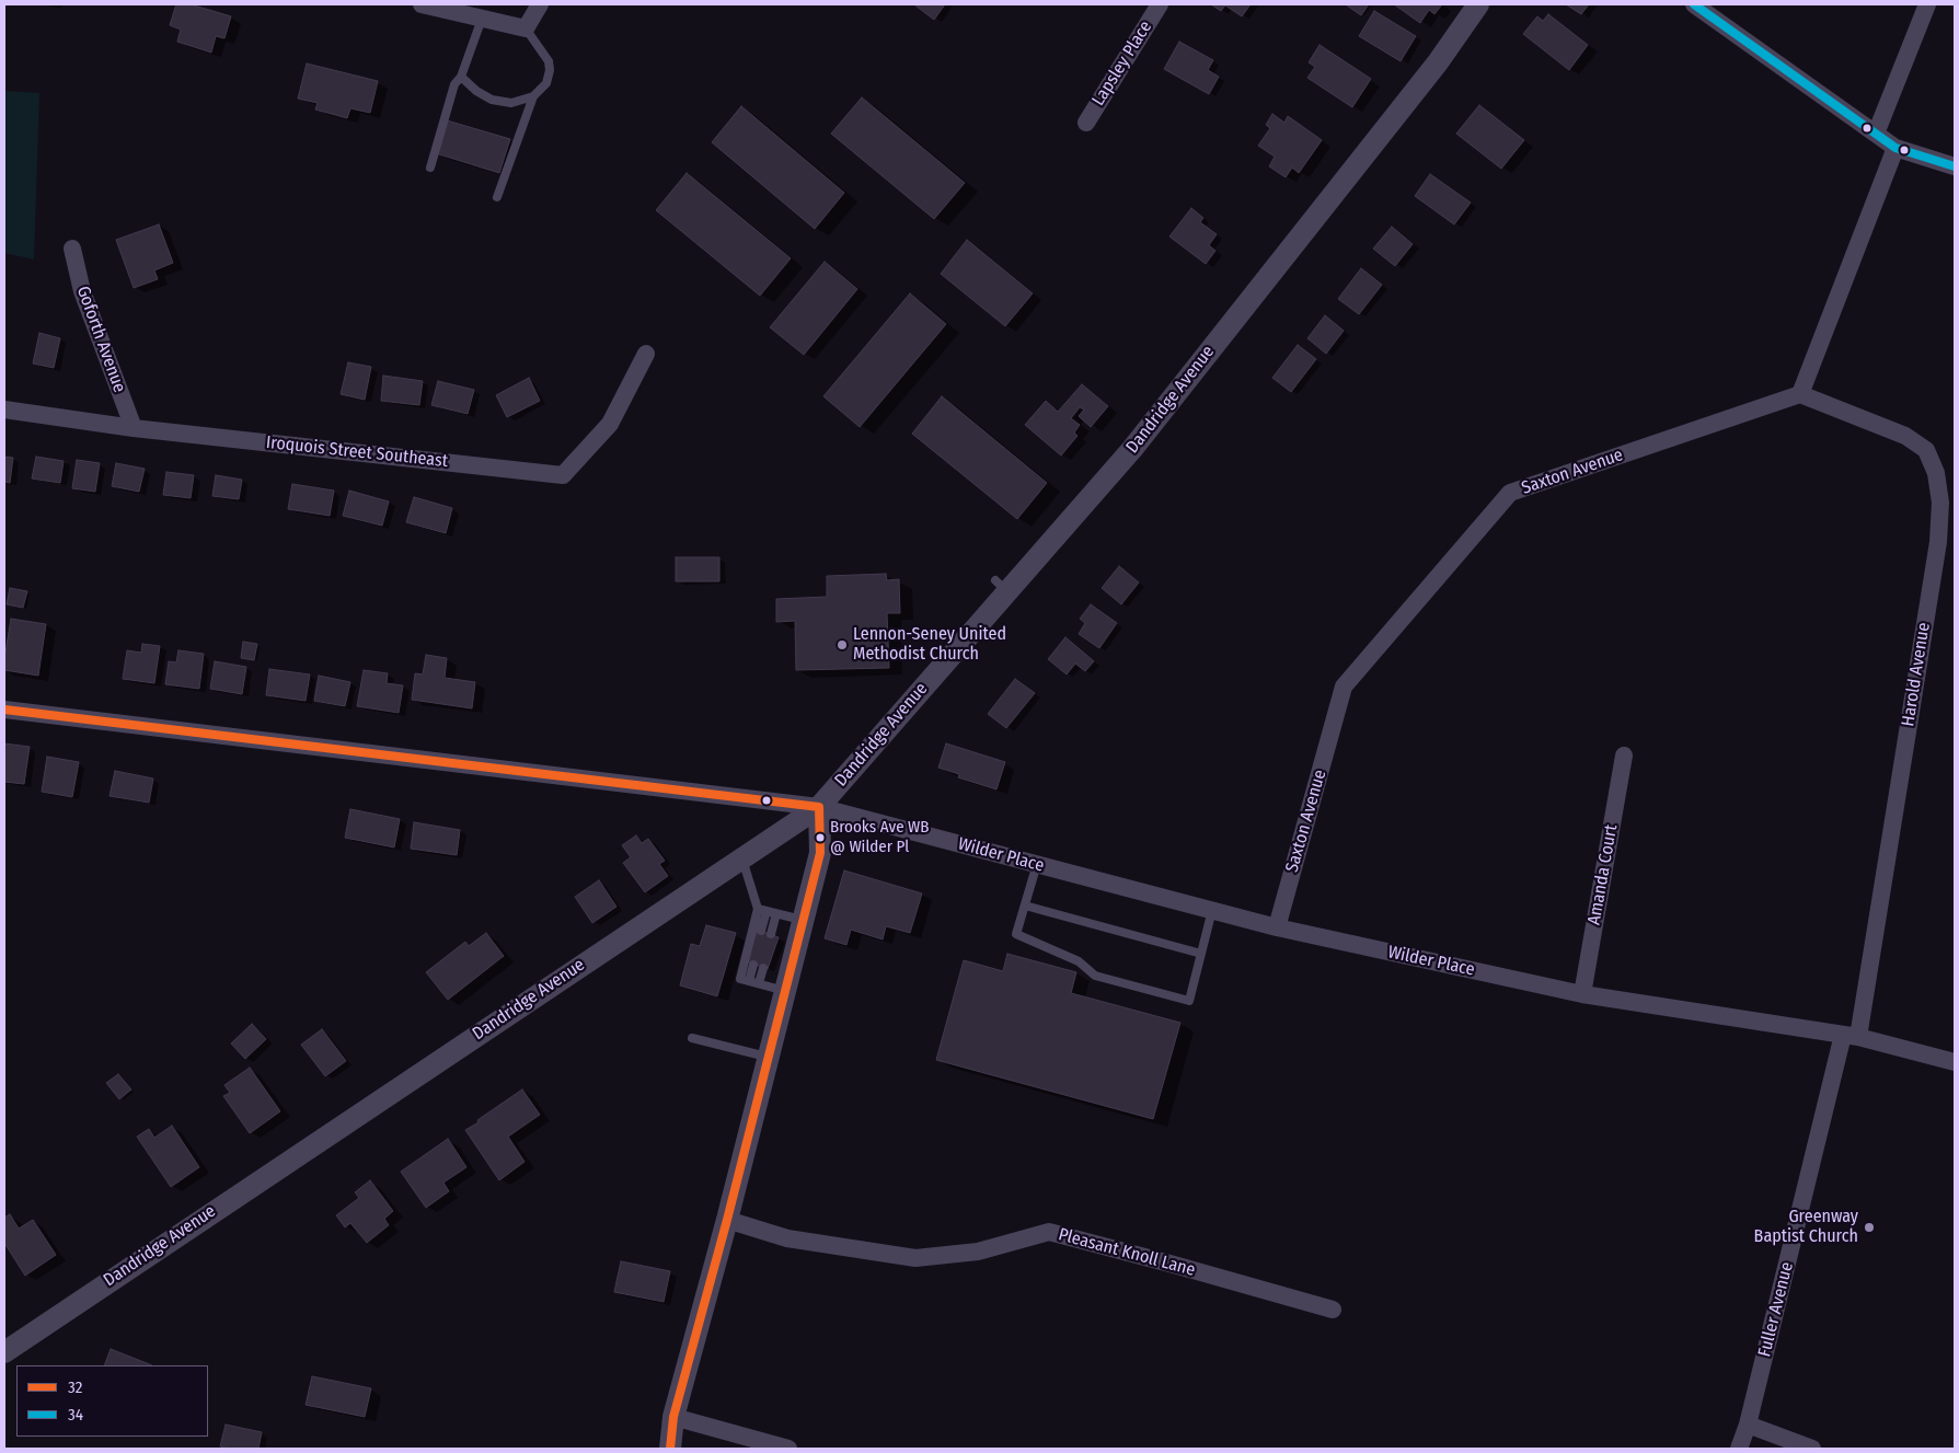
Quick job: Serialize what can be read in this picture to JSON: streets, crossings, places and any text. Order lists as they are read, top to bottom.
{
  "streets": {
    "street": [
      "Lapsley Place",
      "Goforth Avenue",
      "Dandridge Avenue",
      "Iroquois Street Southeast",
      "Saxton Avenue",
      "Harold Avenue",
      "Wilder Place",
      "Amanda Court",
      "Pleasant Knoll Lane",
      "Fuller Avenue"
    ]
  },
  "crossings": [
    ["Goforth Avenue", "Iroquois Street Southeast"],
    ["Dandridge Avenue", "Wilder Place"],
    ["Saxton Avenue", "Harold Avenue"],
    ["Saxton Avenue", "Wilder Place"],
    ["Harold Avenue", "Wilder Place"],
    ["Harold Avenue", "Fuller Avenue"],
    ["Wilder Place", "Amanda Court"],
    ["Wilder Place", "Fuller Avenue"]
  ],
  "places": ["Lennon-Seney United Methodist Church", "Brooks Ave WB @ Wilder Pl", "Greenway Baptist Church"],
  "lines": ["transit line 34", "transit line 32"],
  "legend": ["32", "34"]
}
